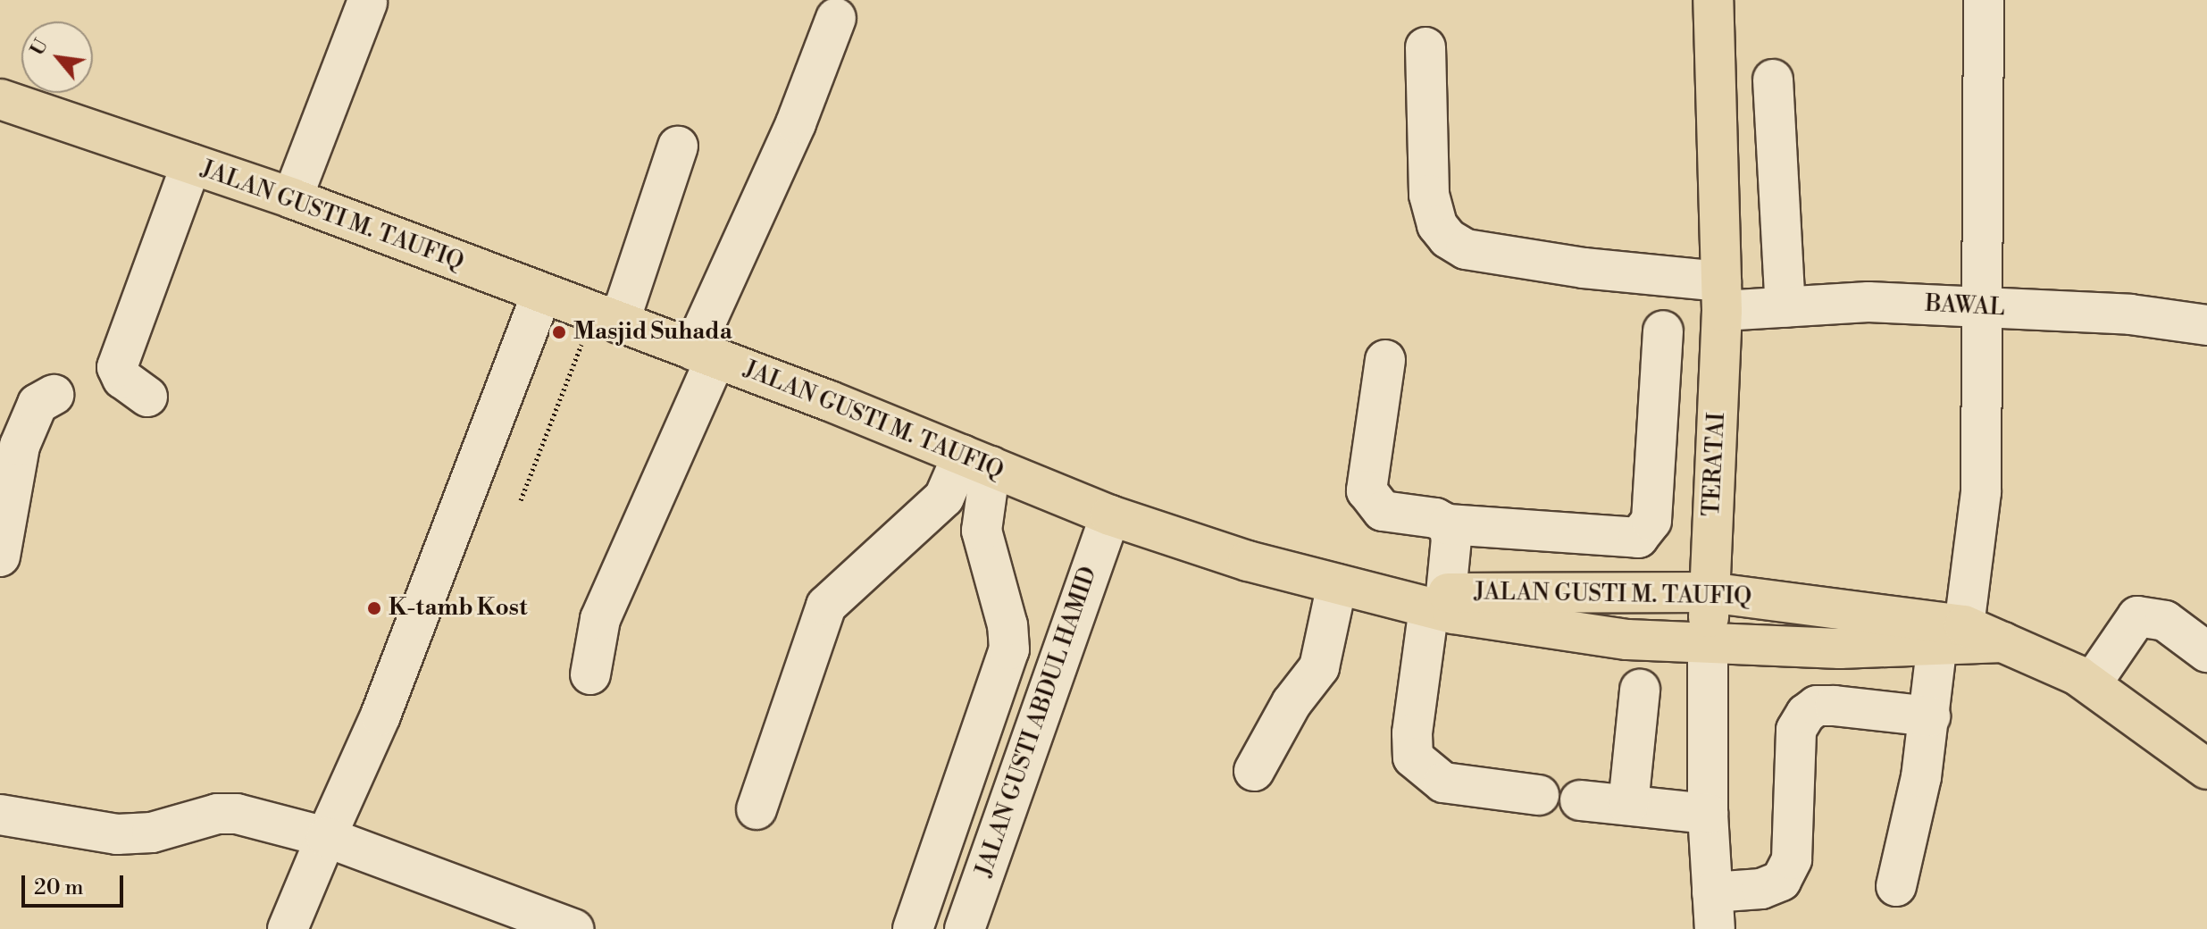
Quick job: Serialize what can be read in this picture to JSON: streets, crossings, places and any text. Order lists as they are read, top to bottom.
{
  "streets": {
    "main road": ["JALAN GUSTI M. TAUFIQ", "TERATAI"],
    "street": ["BAWAL", "JALAN GUSTI ABDUL HAMID"]
  },
  "crossings": [
    ["JALAN GUSTI M. TAUFIQ", "TERATAI"],
    ["JALAN GUSTI M. TAUFIQ", "JALAN GUSTI ABDUL HAMID"],
    ["BAWAL", "TERATAI"]
  ],
  "places": ["Masjid Suhada", "K-tamb Kost"],
  "scale_bar": "20 m",
  "north": "top left"
}
